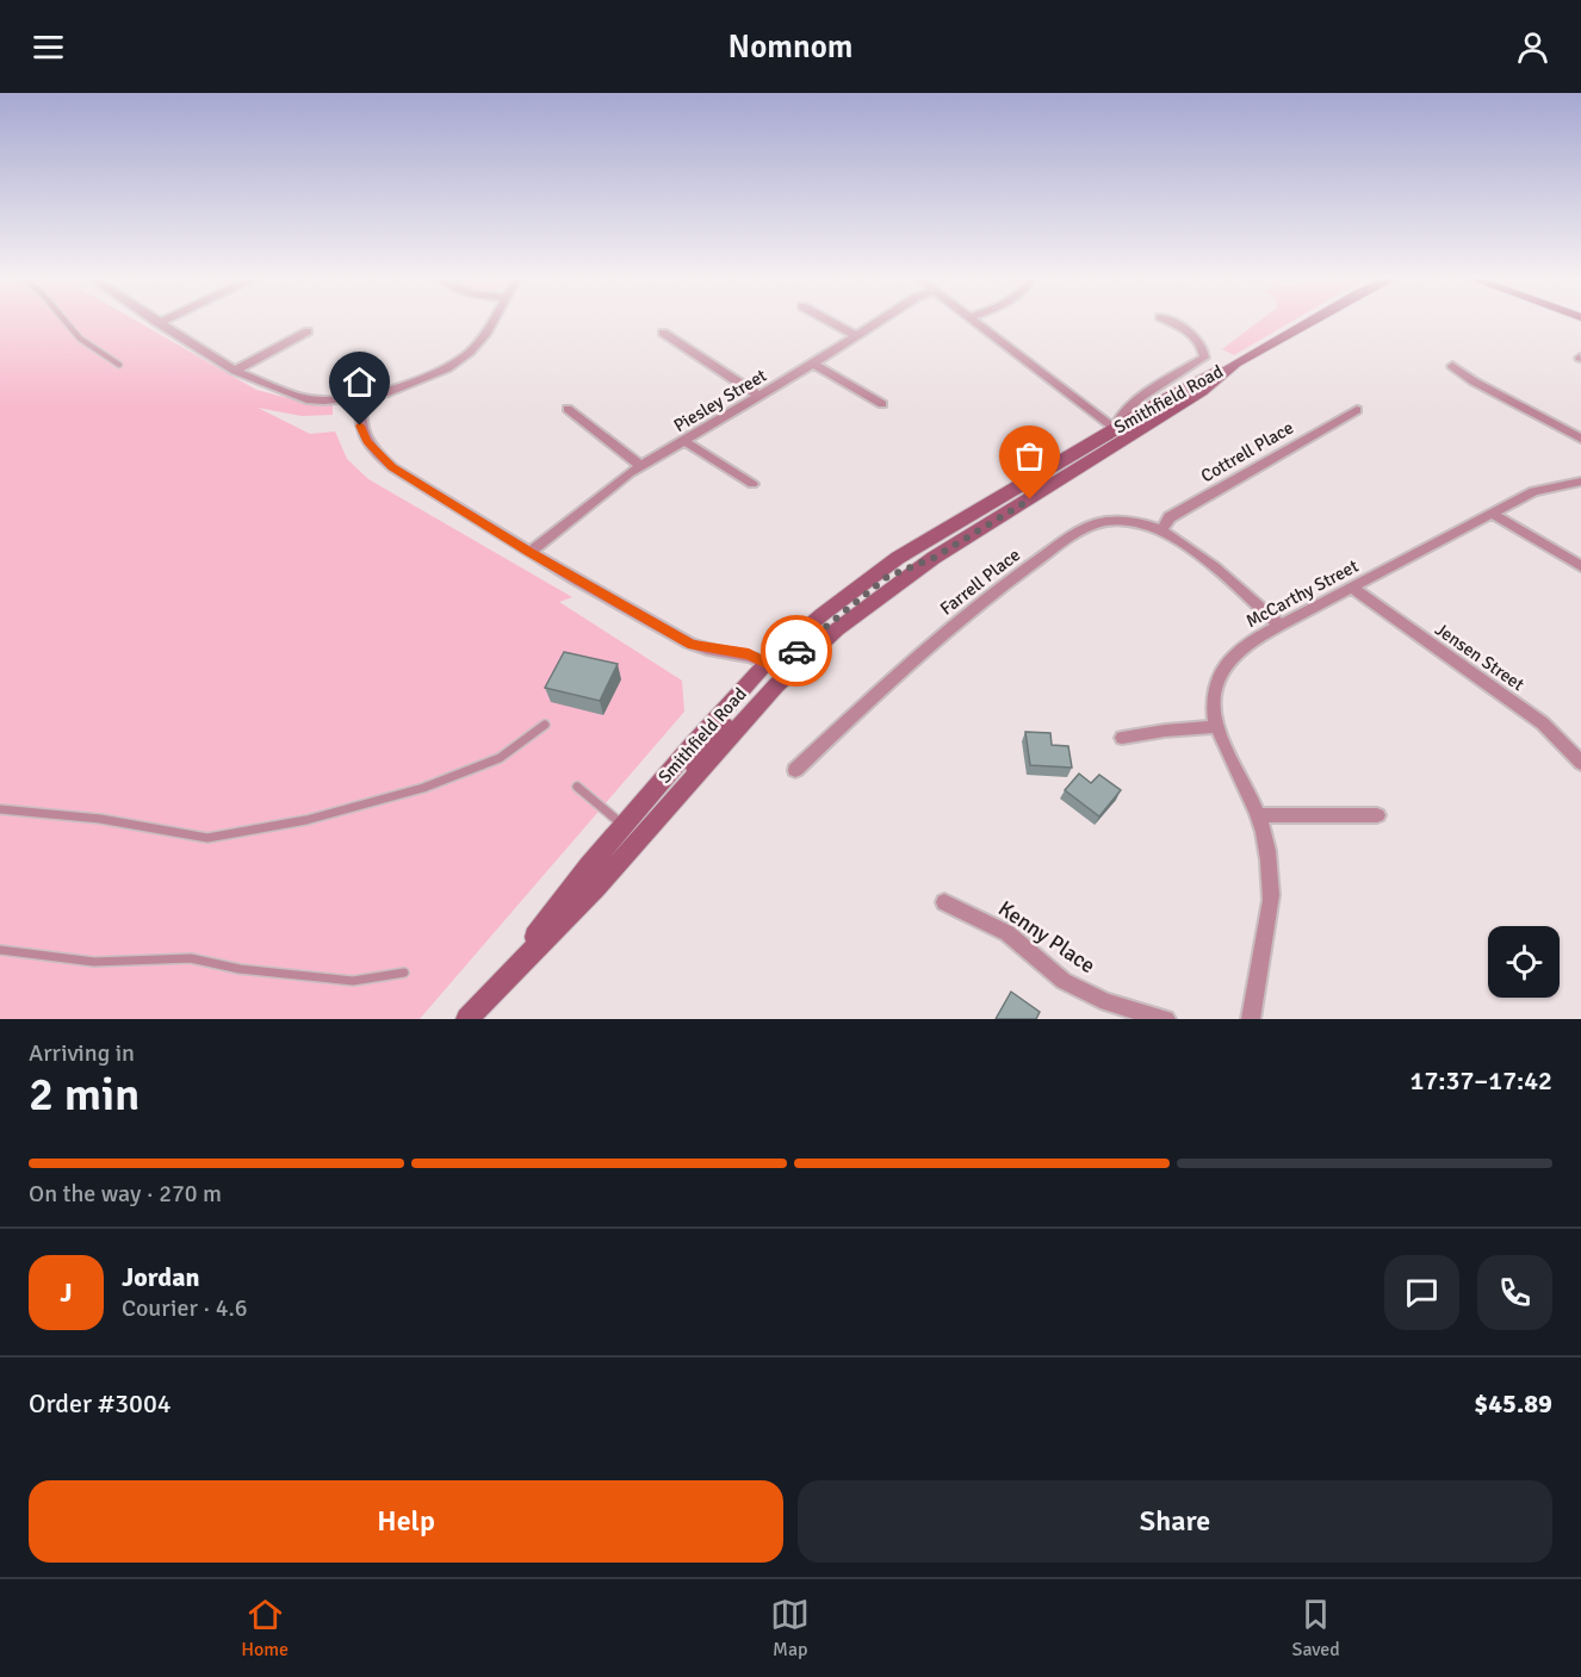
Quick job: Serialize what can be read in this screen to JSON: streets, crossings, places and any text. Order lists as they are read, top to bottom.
{
  "streets": {
    "main road": ["Smithfield Road"],
    "street": [
      "Piesley Street",
      "Cottrell Place",
      "Farrell Place",
      "McCarthy Street",
      "Jensen Street",
      "Kenny Place"
    ]
  },
  "crossings": [
    ["Cottrell Place", "Farrell Place"],
    ["Farrell Place", "McCarthy Street"],
    ["McCarthy Street", "Jensen Street"]
  ],
  "page": {
    "header": "Nomnom",
    "heading": ["2 min", "Arriving in", "17:37–17:42"],
    "panel": [
      "Jordan",
      "Courier · 4.6",
      "Order #3004",
      "$45.89"
    ],
    "bar": "On the way · 270 m",
    "round": "J",
    "buttons": ["Help", "Share"],
    "tabs": ["Home", "Map", "Saved"]
  }
}
